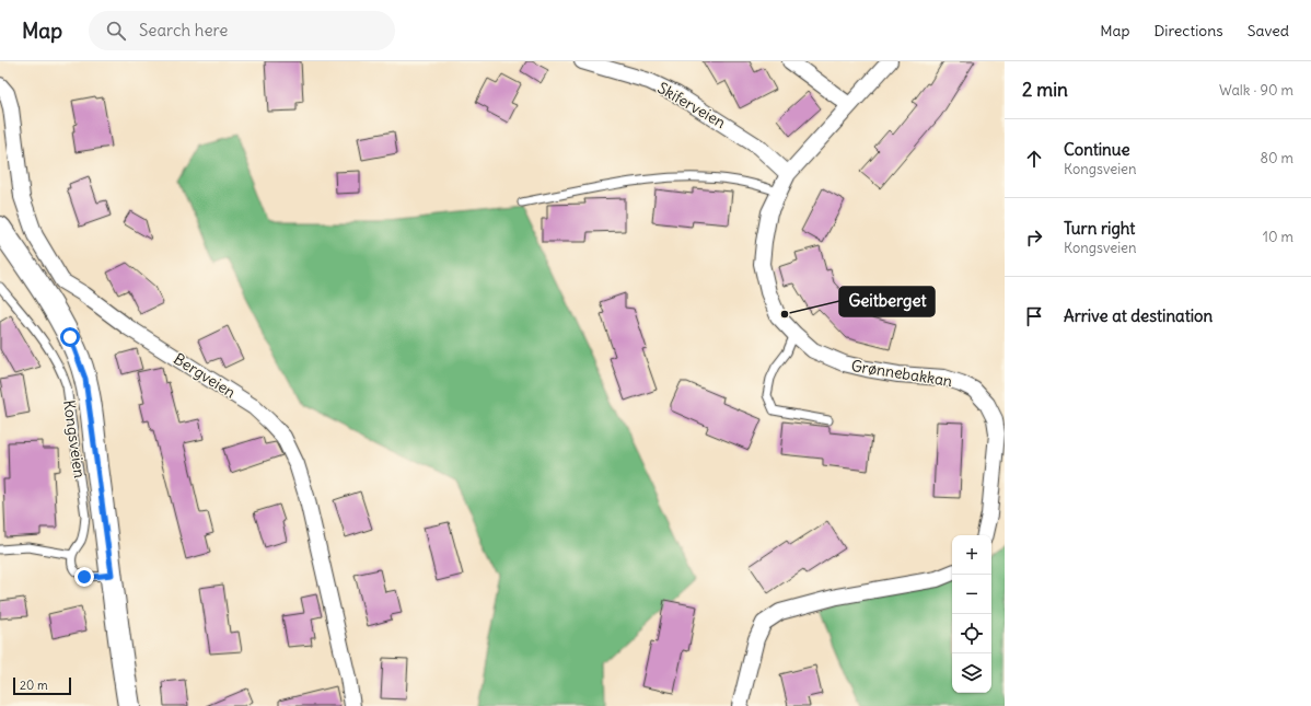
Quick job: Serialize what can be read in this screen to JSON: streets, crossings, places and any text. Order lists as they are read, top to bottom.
{
  "streets": {
    "main road": ["Kongsveien"],
    "street": ["Skiferveien", "Grønnebakkan", "Bergveien"]
  },
  "crossings": [
    ["Skiferveien", "Grønnebakkan"]
  ],
  "places": ["Geitberget"],
  "scale_bar": "20 m",
  "page": {
    "header": "Map",
    "search": "Search here",
    "nav": ["Map", "Directions", "Saved"],
    "heading": ["2 min", "Walk · 90 m"],
    "list": [
      ["Continue", "Kongsveien", "80 m"],
      ["Turn right", "Kongsveien", "10 m"],
      "Arrive at destination"
    ],
    "map_buttons": ["+", "−"],
    "scale": "20 m"
  }
}
